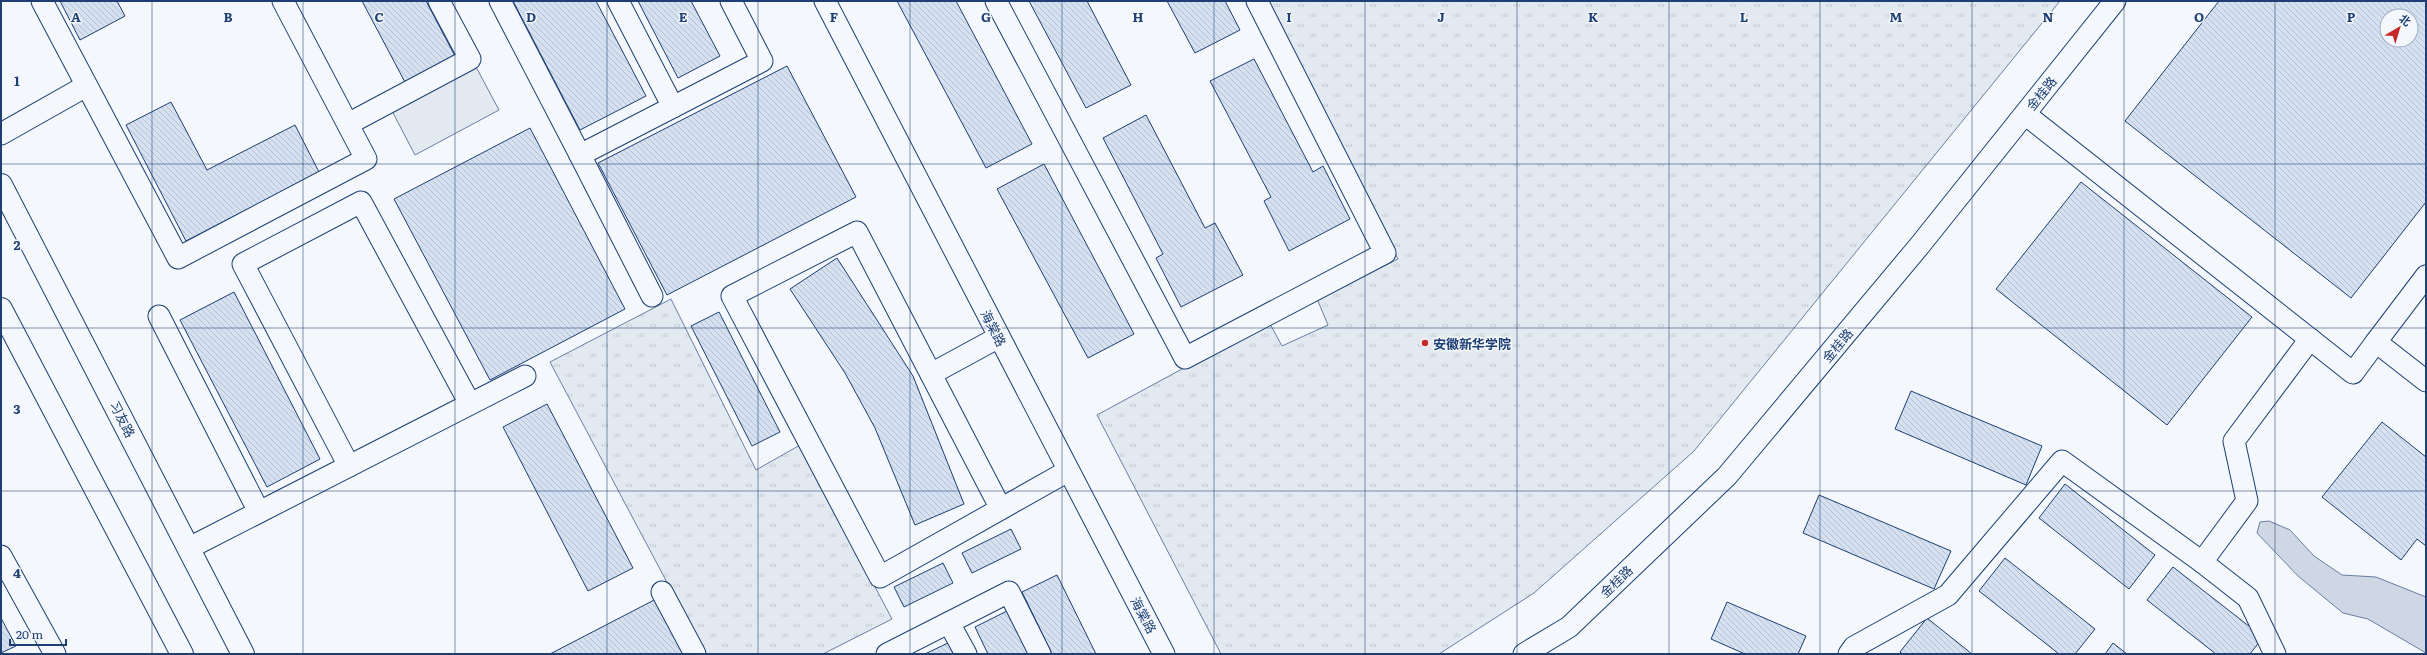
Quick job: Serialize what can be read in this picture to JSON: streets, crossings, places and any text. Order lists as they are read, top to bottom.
{
  "streets": {
    "main road": ["习友路"],
    "street": ["金桂路", "海棠路"]
  },
  "places": ["安徽新华学院"],
  "scale_bar": "20 m",
  "north": "top right",
  "grid": {
    "columns": [
      "A",
      "B",
      "C",
      "D",
      "E",
      "F",
      "G",
      "H",
      "I",
      "J",
      "K",
      "L",
      "M",
      "N",
      "O",
      "P"
    ],
    "rows": [
      "1",
      "2",
      "3",
      "4"
    ]
  }
}
